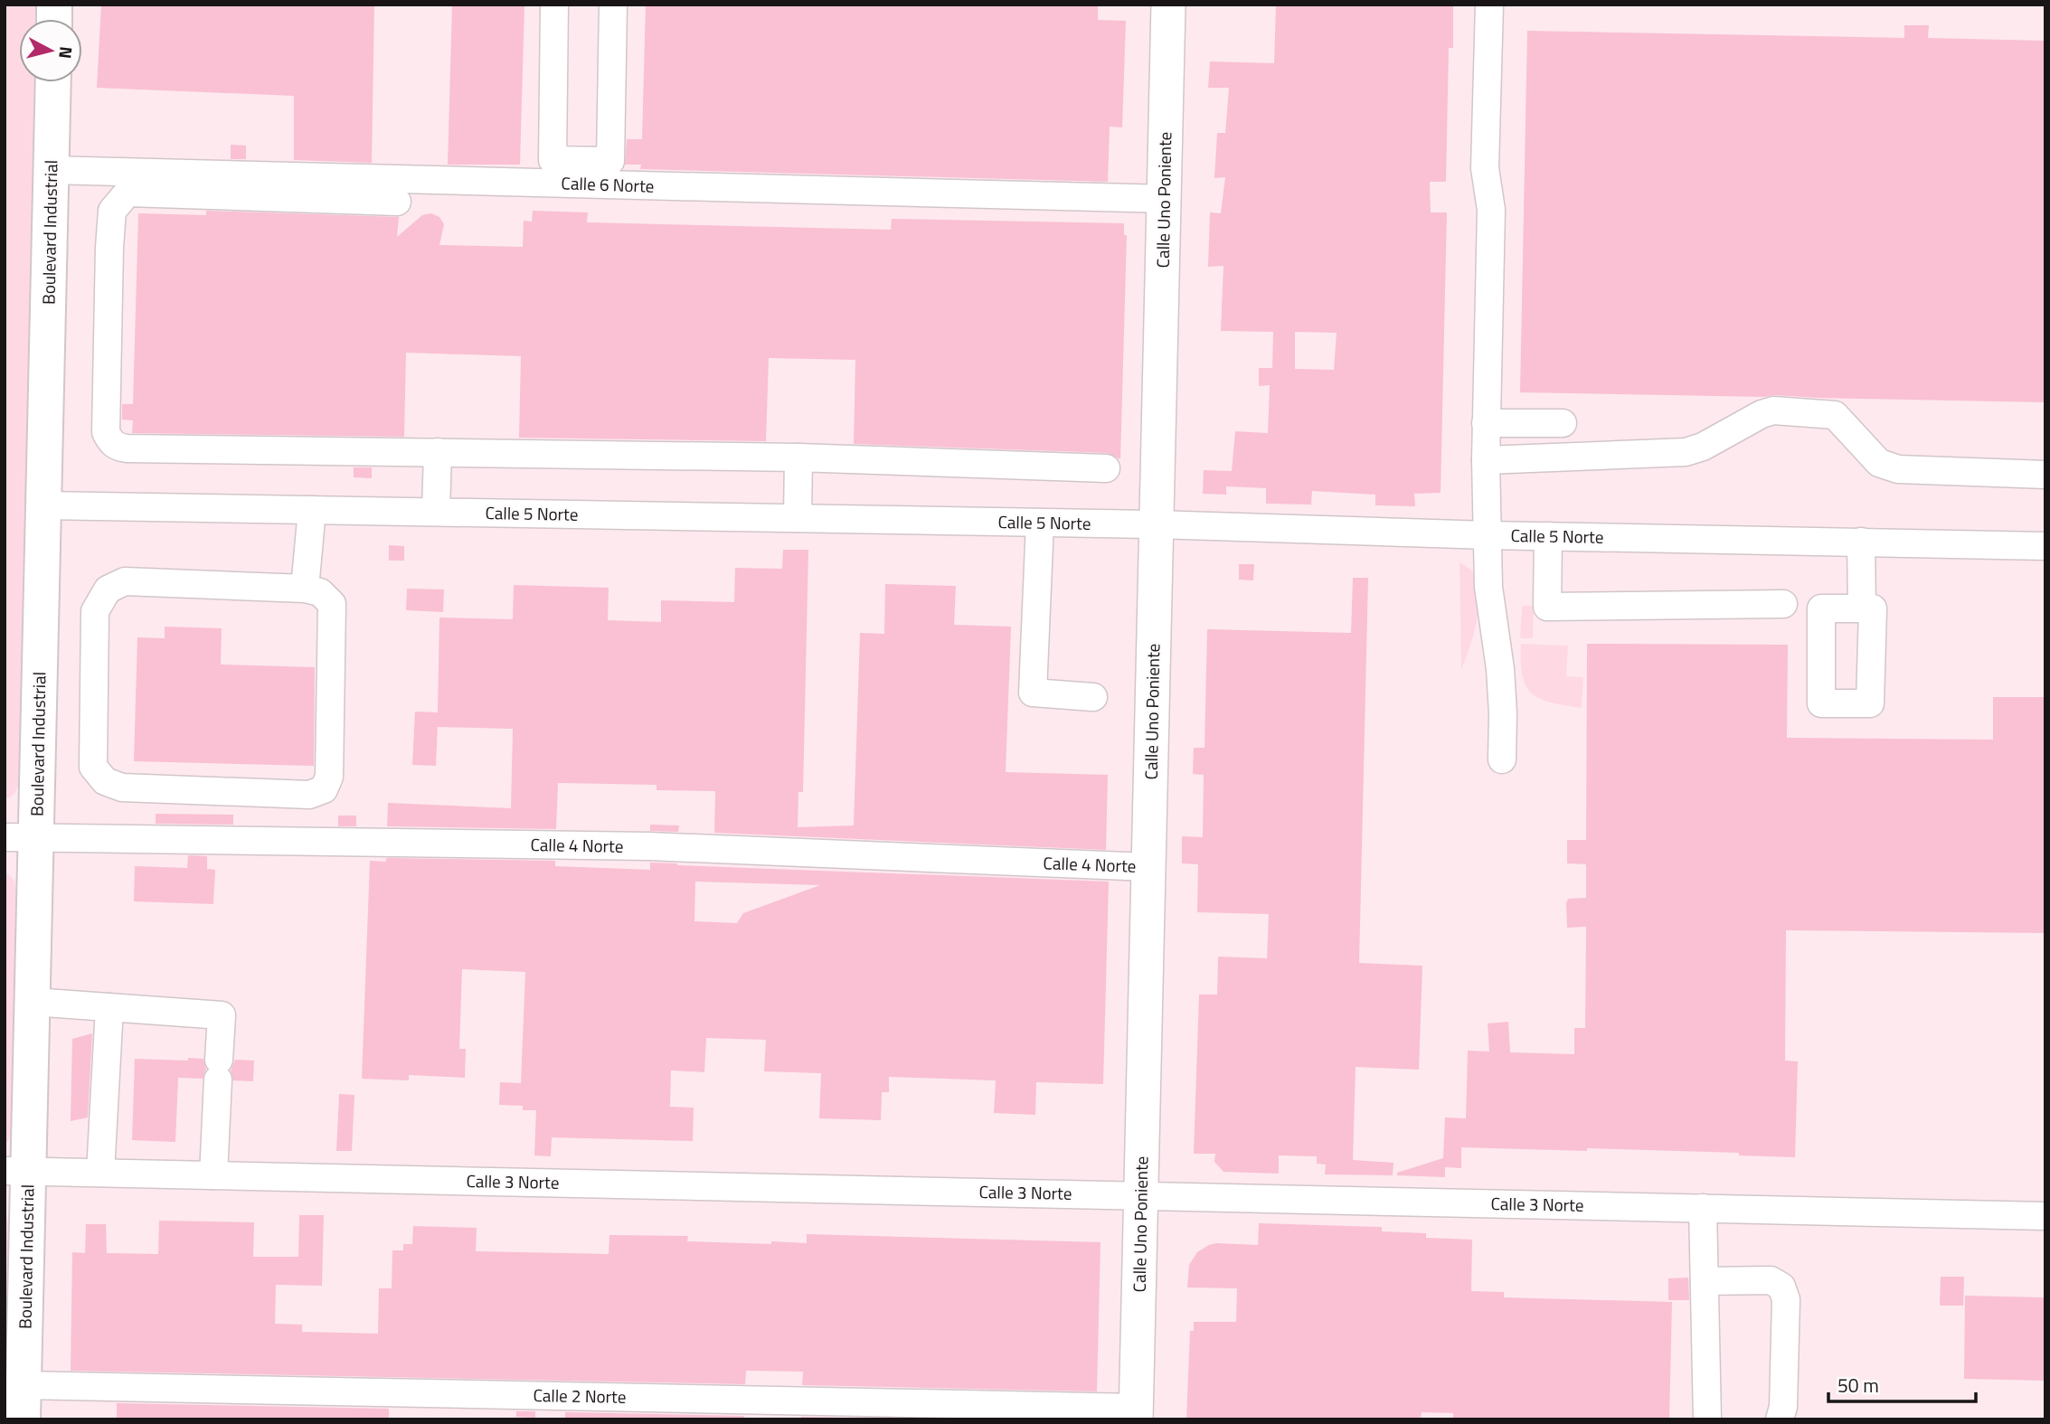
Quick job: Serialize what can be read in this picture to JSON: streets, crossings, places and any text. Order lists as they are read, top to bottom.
{
  "streets": {
    "highway": ["Boulevard Industrial"],
    "main road": ["Calle Uno Poniente"],
    "street": [
      "Calle 6 Norte",
      "Calle 5 Norte",
      "Calle 4 Norte",
      "Calle 3 Norte",
      "Calle 2 Norte"
    ]
  },
  "crossings": [
    ["Calle 6 Norte", "Calle Uno Poniente"],
    ["Calle 6 Norte", "Boulevard Industrial"],
    ["Calle Uno Poniente", "Calle 5 Norte"],
    ["Calle Uno Poniente", "Calle 4 Norte"],
    ["Calle Uno Poniente", "Calle 3 Norte"],
    ["Calle Uno Poniente", "Calle 2 Norte"],
    ["Boulevard Industrial", "Calle 5 Norte"],
    ["Boulevard Industrial", "Calle 4 Norte"],
    ["Boulevard Industrial", "Calle 3 Norte"],
    ["Boulevard Industrial", "Calle 2 Norte"]
  ],
  "scale_bar": "50 m",
  "north": "right"
}
